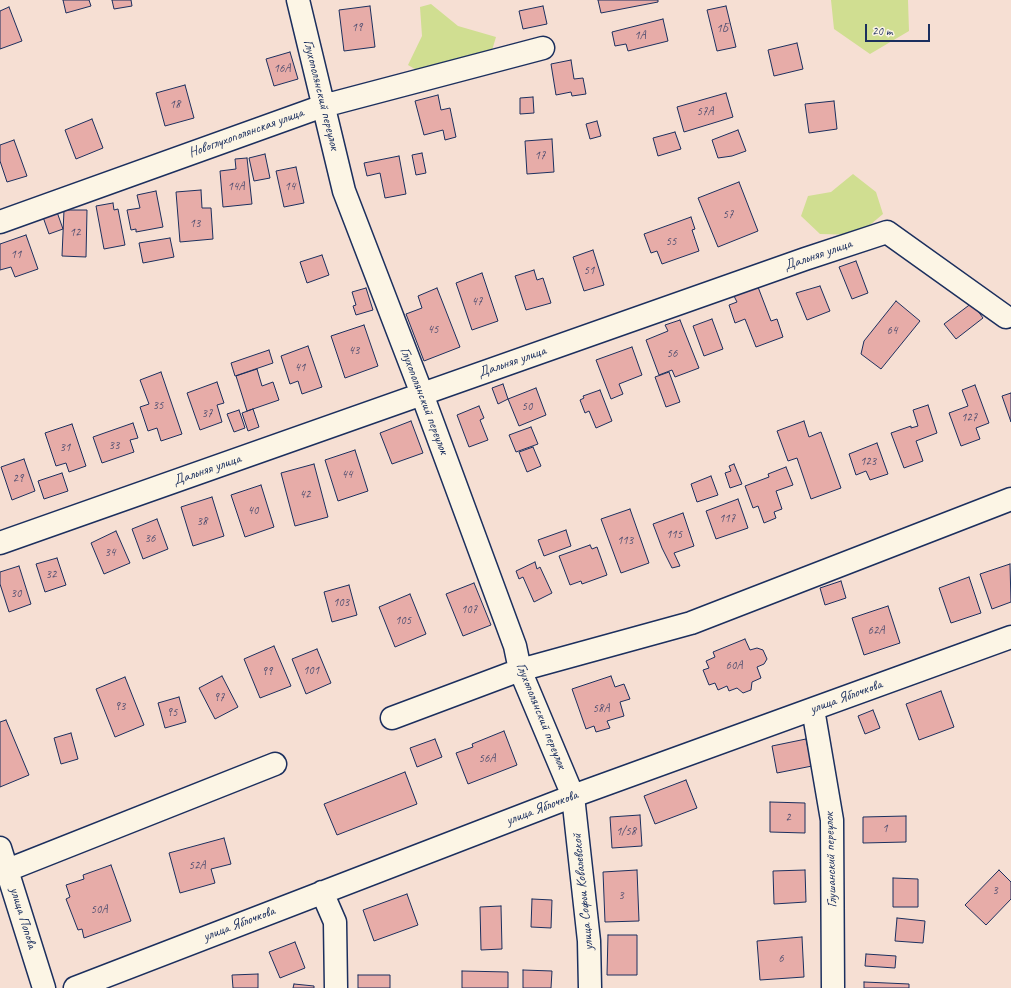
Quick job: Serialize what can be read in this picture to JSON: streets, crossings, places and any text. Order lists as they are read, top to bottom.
{
  "streets": {
    "street": [
      "Глухополянский переулок",
      "Новоглухополянская улица",
      "Дальняя улица",
      "улица Яблочкова",
      "Глушанский переулок",
      "улица Софьи Ковалевской",
      "улица Попова"
    ]
  },
  "crossings": [
    ["Глухополянский переулок", "Новоглухополянская улица"],
    ["Глухополянский переулок", "Дальняя улица"],
    ["Глухополянский переулок", "улица Яблочкова"],
    ["Глухополянский переулок", "улица Софьи Ковалевской"],
    ["улица Яблочкова", "Глушанский переулок"],
    ["улица Яблочкова", "улица Софьи Ковалевской"]
  ],
  "house_numbers": [
    "19",
    "1Б",
    "1А",
    "16А",
    "18",
    "57А",
    "17",
    "14А",
    "14",
    "57",
    "13",
    "12",
    "55",
    "11",
    "51",
    "47",
    "45",
    "64",
    "43",
    "56",
    "41",
    "35",
    "50",
    "37",
    "127",
    "33",
    "31",
    "123",
    "44",
    "29",
    "42",
    "40",
    "117",
    "38",
    "115",
    "36",
    "113",
    "34",
    "32",
    "30",
    "103",
    "107",
    "105",
    "62А",
    "60А",
    "101",
    "99",
    "97",
    "93",
    "58А",
    "95",
    "56А",
    "2",
    "1",
    "1/58",
    "52А",
    "3",
    "3",
    "50А",
    "6"
  ],
  "scale_bar": "20 m"
}
